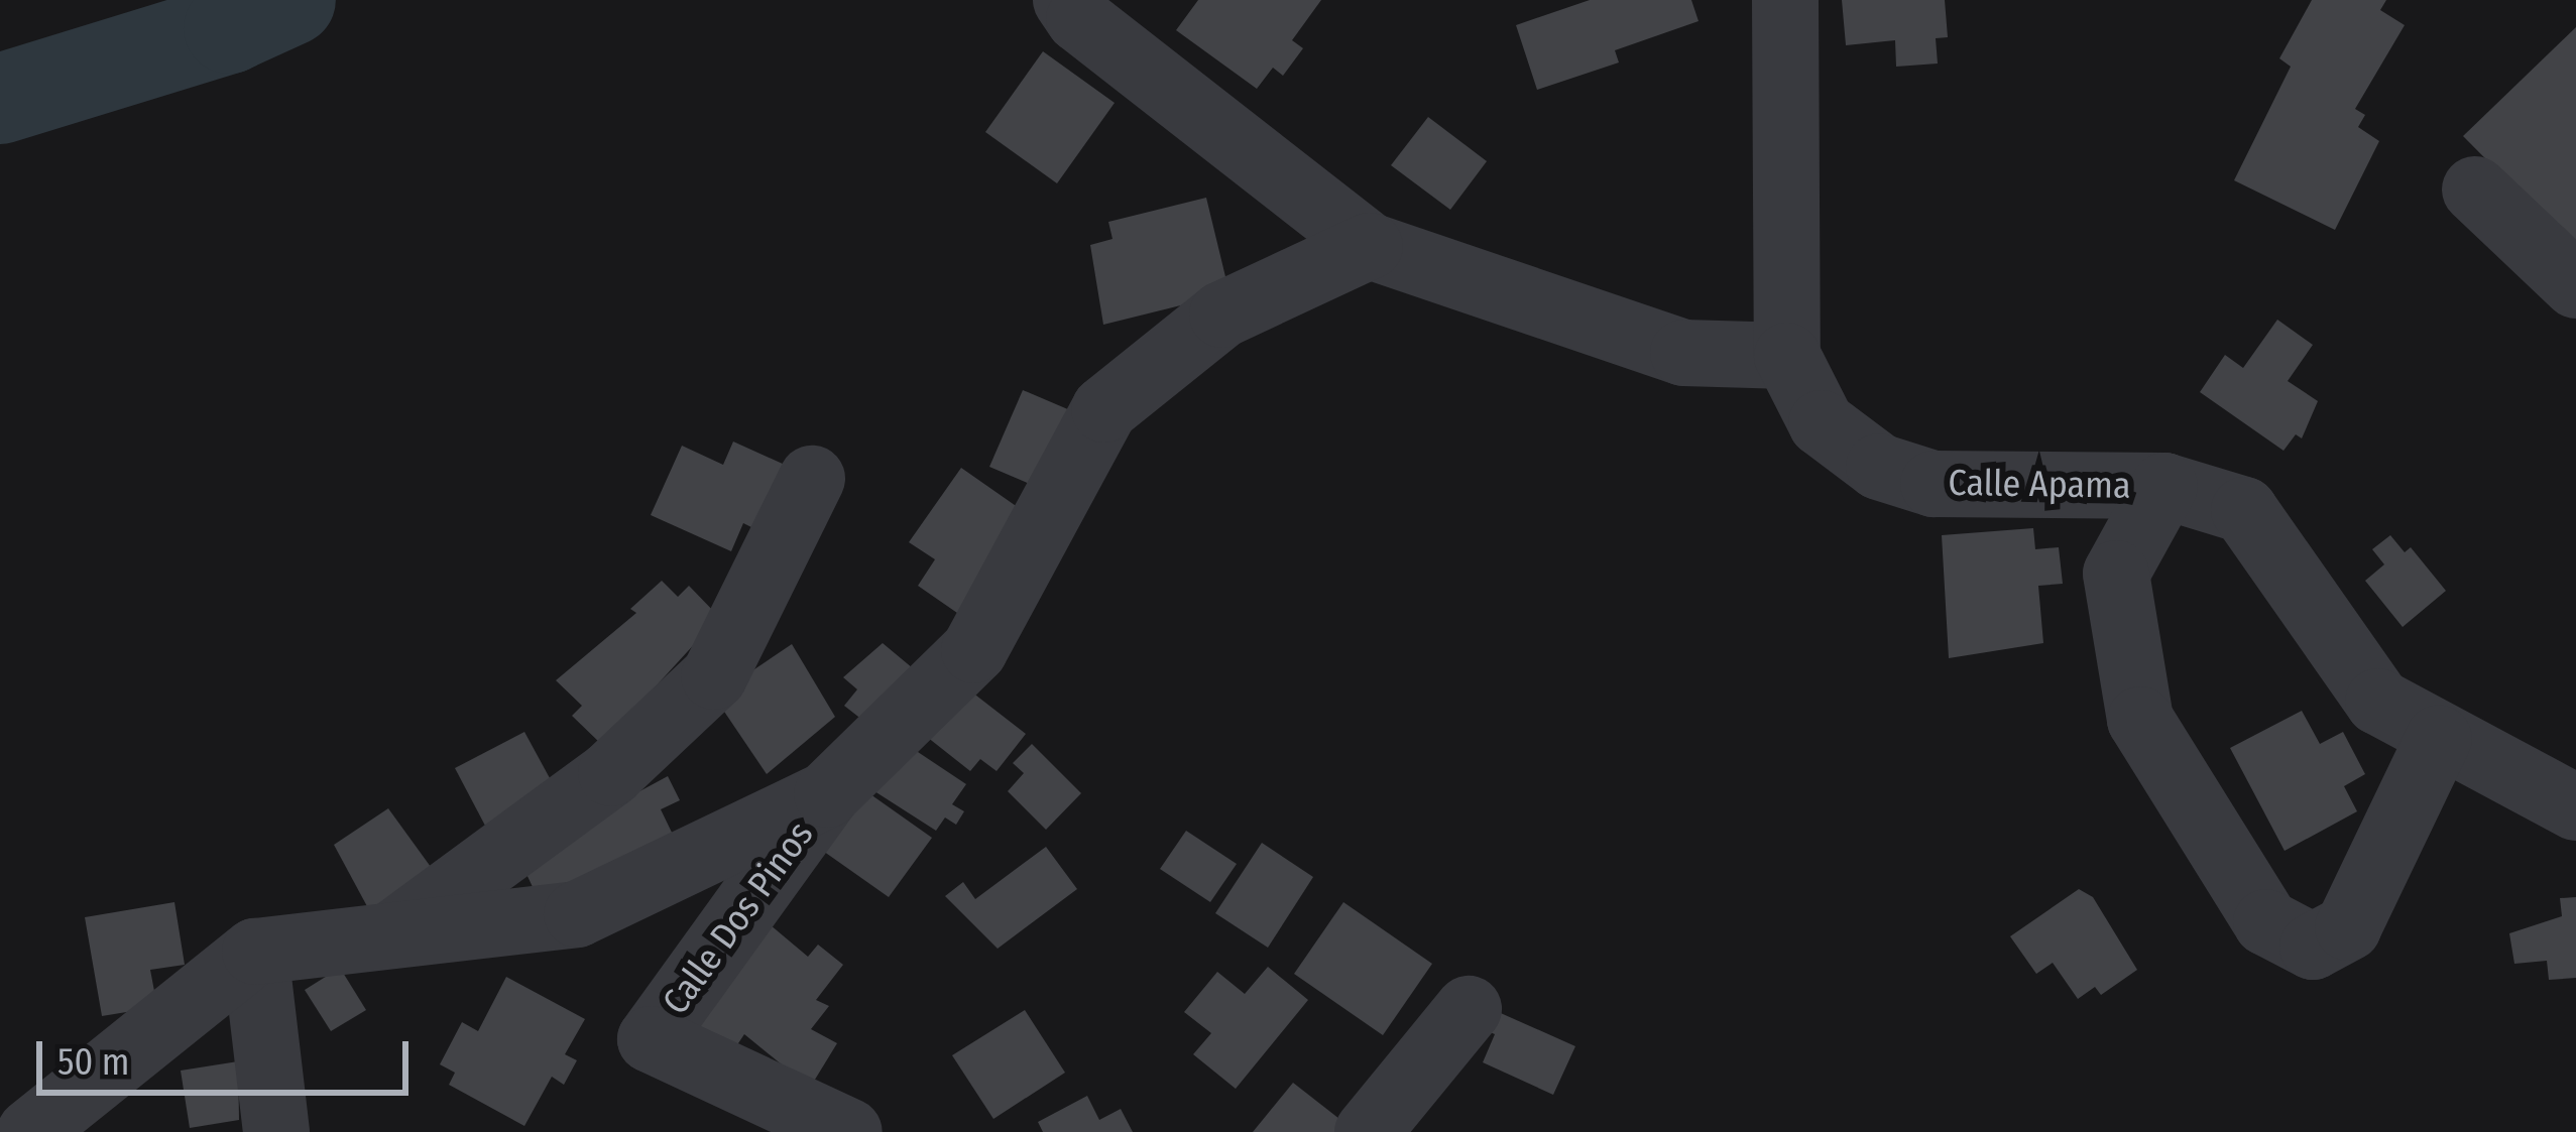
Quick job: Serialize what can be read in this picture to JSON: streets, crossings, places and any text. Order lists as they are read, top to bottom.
{
  "streets": {
    "street": ["Calle Apama", "Calle Dos Pinos"]
  },
  "scale_bar": "50 m"
}
